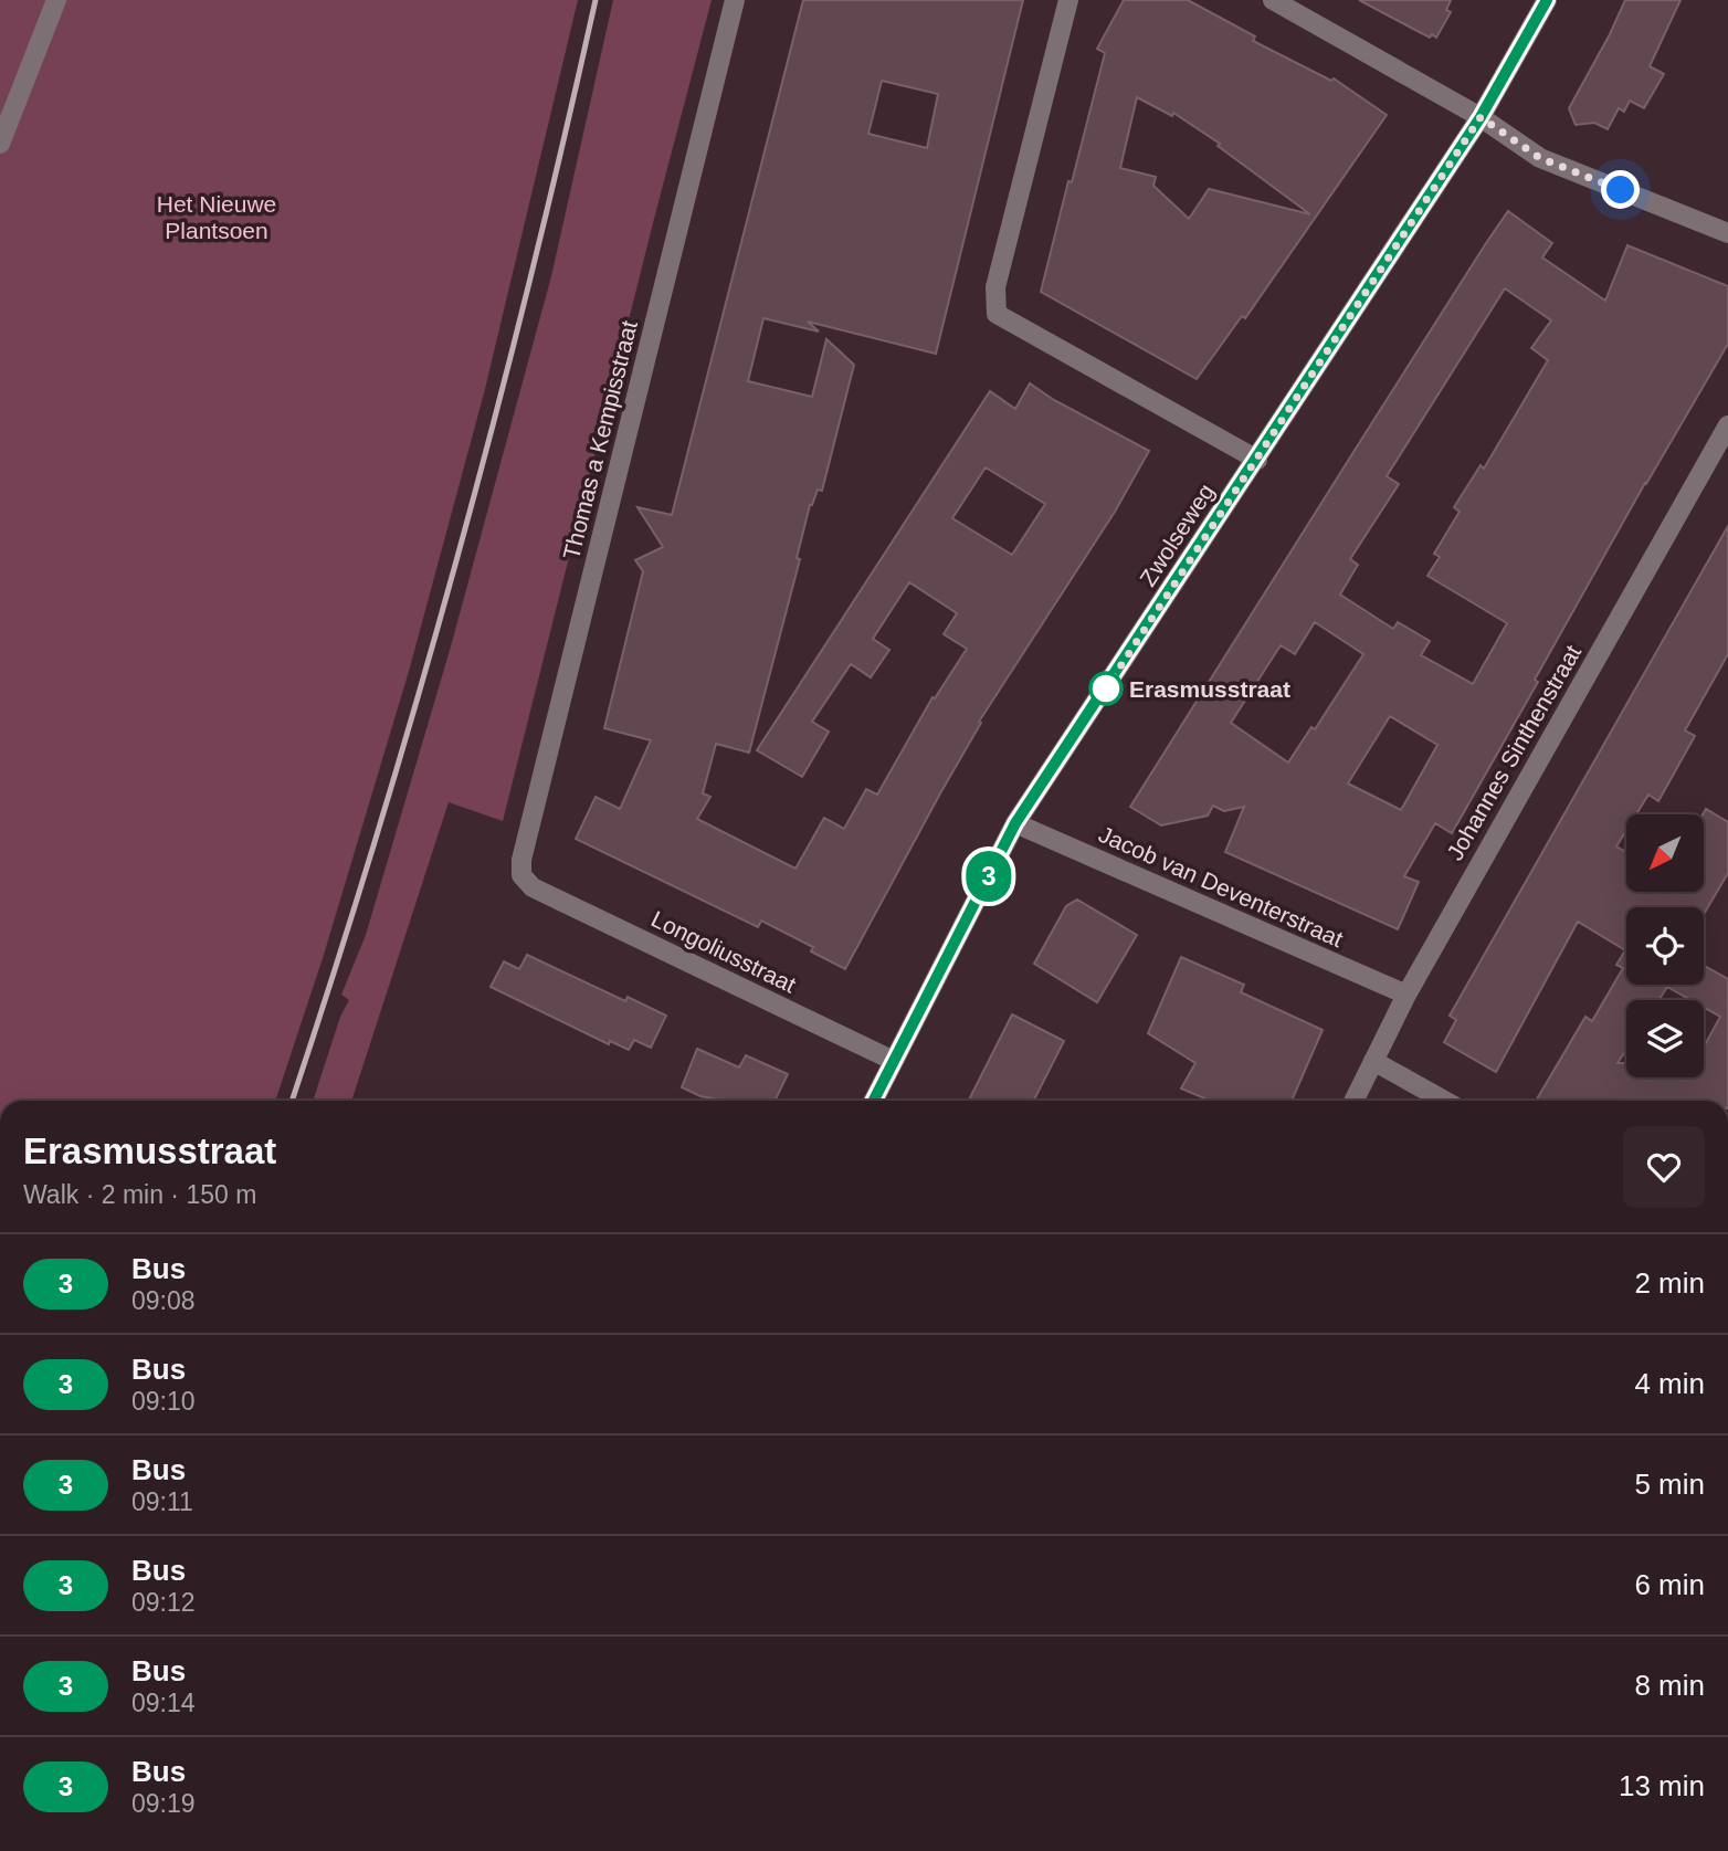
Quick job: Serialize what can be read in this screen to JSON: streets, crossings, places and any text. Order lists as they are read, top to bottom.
{
  "streets": {
    "street": [
      "Thomas a Kempisstraat",
      "Zwolseweg",
      "Johannes Sinthenstraat",
      "Jacob van Deventerstraat",
      "Longoliusstraat"
    ]
  },
  "crossings": [
    ["Thomas a Kempisstraat", "Longoliusstraat"],
    ["Zwolseweg", "Jacob van Deventerstraat"],
    ["Zwolseweg", "Longoliusstraat"],
    ["Johannes Sinthenstraat", "Jacob van Deventerstraat"]
  ],
  "parks": ["Het Nieuwe Plantsoen"],
  "places": ["Erasmusstraat"],
  "lines": ["bus line 3"],
  "north": "bottom left",
  "page": {
    "on_map": "3",
    "heading": ["Erasmusstraat", "Walk · 2 min · 150 m"],
    "list": [
      {
        "mark": "3",
        "name": "Bus",
        "note": "09:08",
        "value": "2 min"
      },
      {
        "mark": "3",
        "name": "Bus",
        "note": "09:10",
        "value": "4 min"
      },
      {
        "mark": "3",
        "name": "Bus",
        "note": "09:11",
        "value": "5 min"
      },
      {
        "mark": "3",
        "name": "Bus",
        "note": "09:12",
        "value": "6 min"
      },
      {
        "mark": "3",
        "name": "Bus",
        "note": "09:14",
        "value": "8 min"
      },
      {
        "mark": "3",
        "name": "Bus",
        "note": "09:19",
        "value": "13 min"
      }
    ]
  }
}
